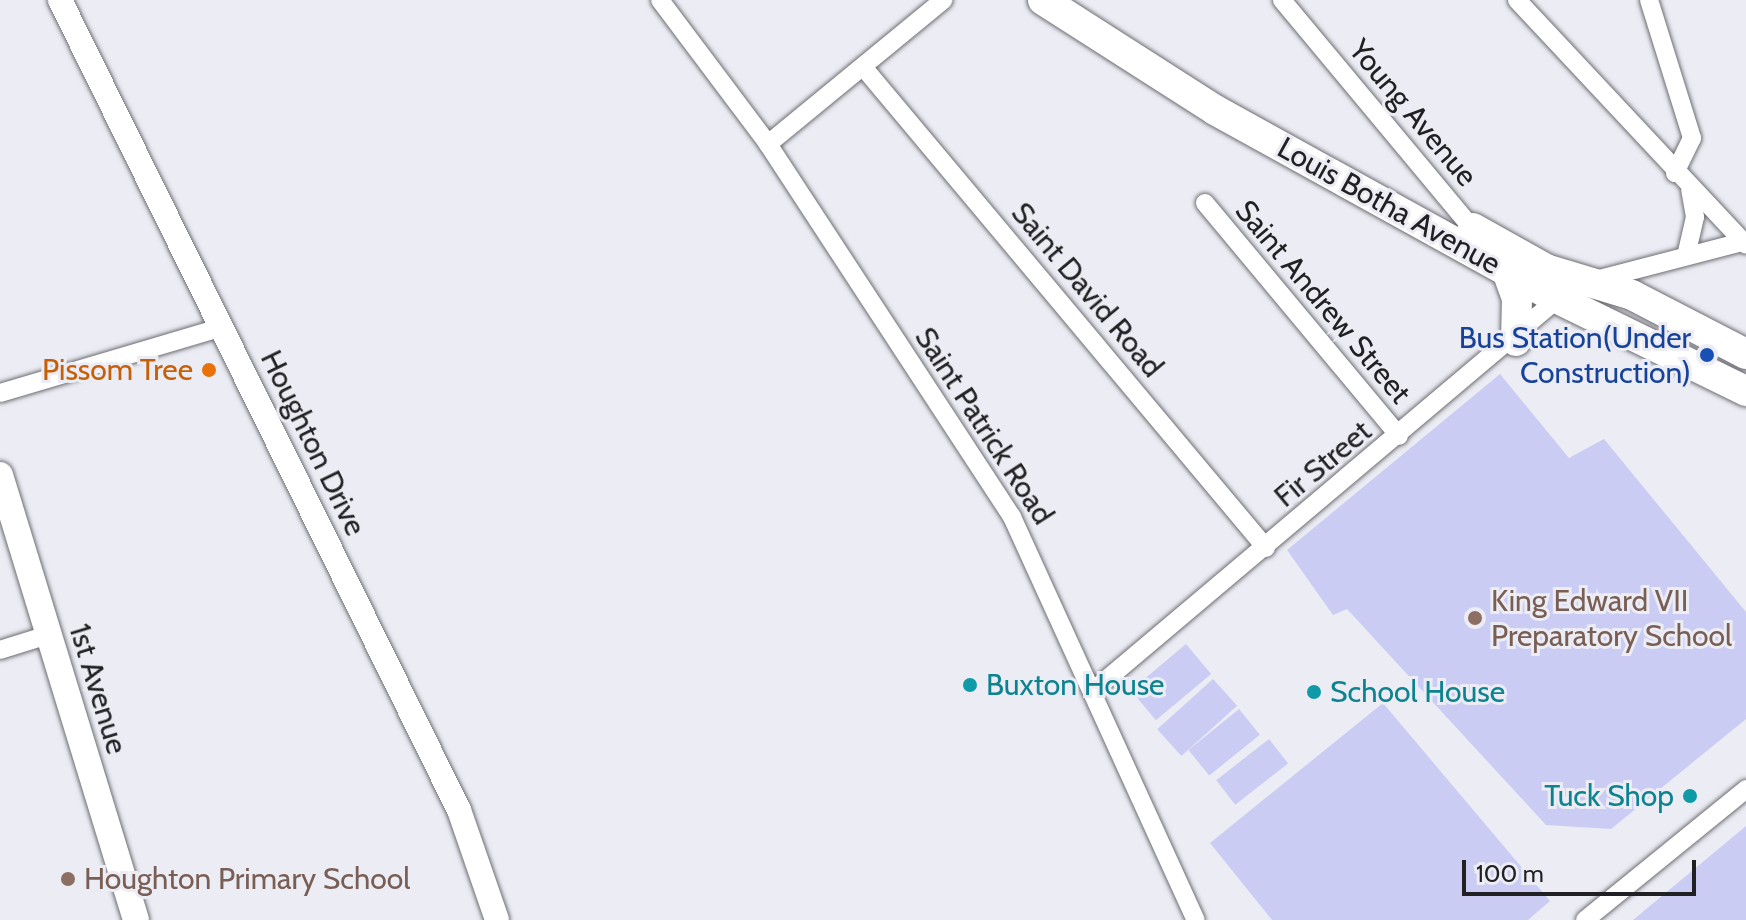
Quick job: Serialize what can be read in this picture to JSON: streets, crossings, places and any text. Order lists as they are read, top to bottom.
{
  "streets": {
    "main road": ["Louis Botha Avenue", "1st Avenue"],
    "street": [
      "Young Avenue",
      "Saint David Road",
      "Saint Andrew Street",
      "Saint Patrick Road",
      "Houghton Drive",
      "Fir Street"
    ]
  },
  "crossings": [
    ["Young Avenue", "Louis Botha Avenue"],
    ["Louis Botha Avenue", "Fir Street"],
    ["Saint David Road", "Fir Street"],
    ["Saint Andrew Street", "Fir Street"],
    ["Saint Patrick Road", "Fir Street"]
  ],
  "places": [
    "Bus Station(Under Construction)",
    "Pissom Tree",
    "King Edward VII Preparatory School",
    "Buxton House",
    "School House",
    "Tuck Shop",
    "Houghton Primary School"
  ],
  "scale_bar": "100 m"
}
